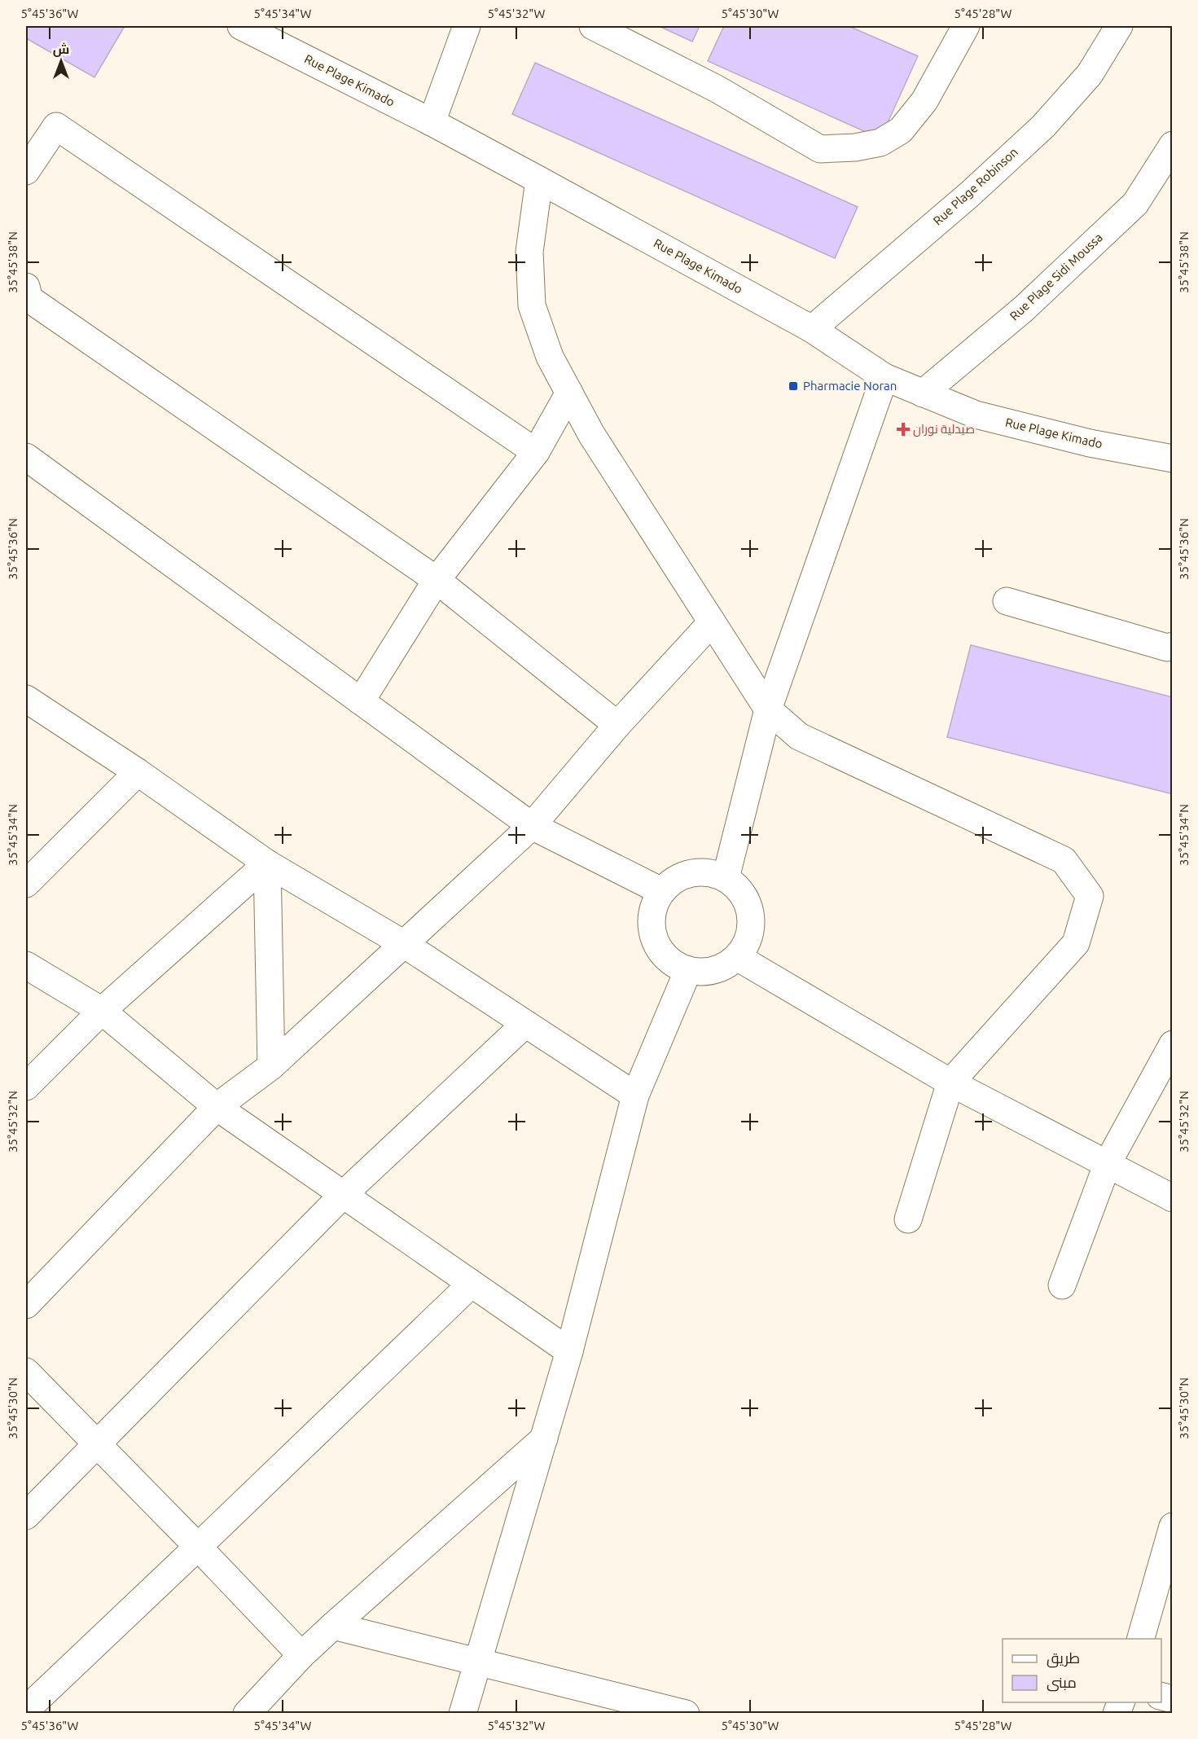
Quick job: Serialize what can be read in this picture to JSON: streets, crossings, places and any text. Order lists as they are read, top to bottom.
{
  "streets": {
    "street": ["Rue Plage Kimado", "Rue Plage Robinson", "Rue Plage Sidi Moussa"]
  },
  "crossings": [
    ["Rue Plage Kimado", "Rue Plage Robinson"],
    ["Rue Plage Kimado", "Rue Plage Sidi Moussa"]
  ],
  "places": {
    "transit": ["Pharmacie Noran"],
    "health": ["صيدلية نوران"]
  },
  "legend": ["طريق", "مبنى"],
  "north": "top",
  "coordinates": [
    "5°45'36\"W",
    "5°45'34\"W",
    "5°45'32\"W",
    "5°45'30\"W",
    "5°45'28\"W",
    "35°45'38\"N",
    "35°45'36\"N",
    "35°45'34\"N",
    "35°45'32\"N",
    "35°45'30\"N"
  ]
}
